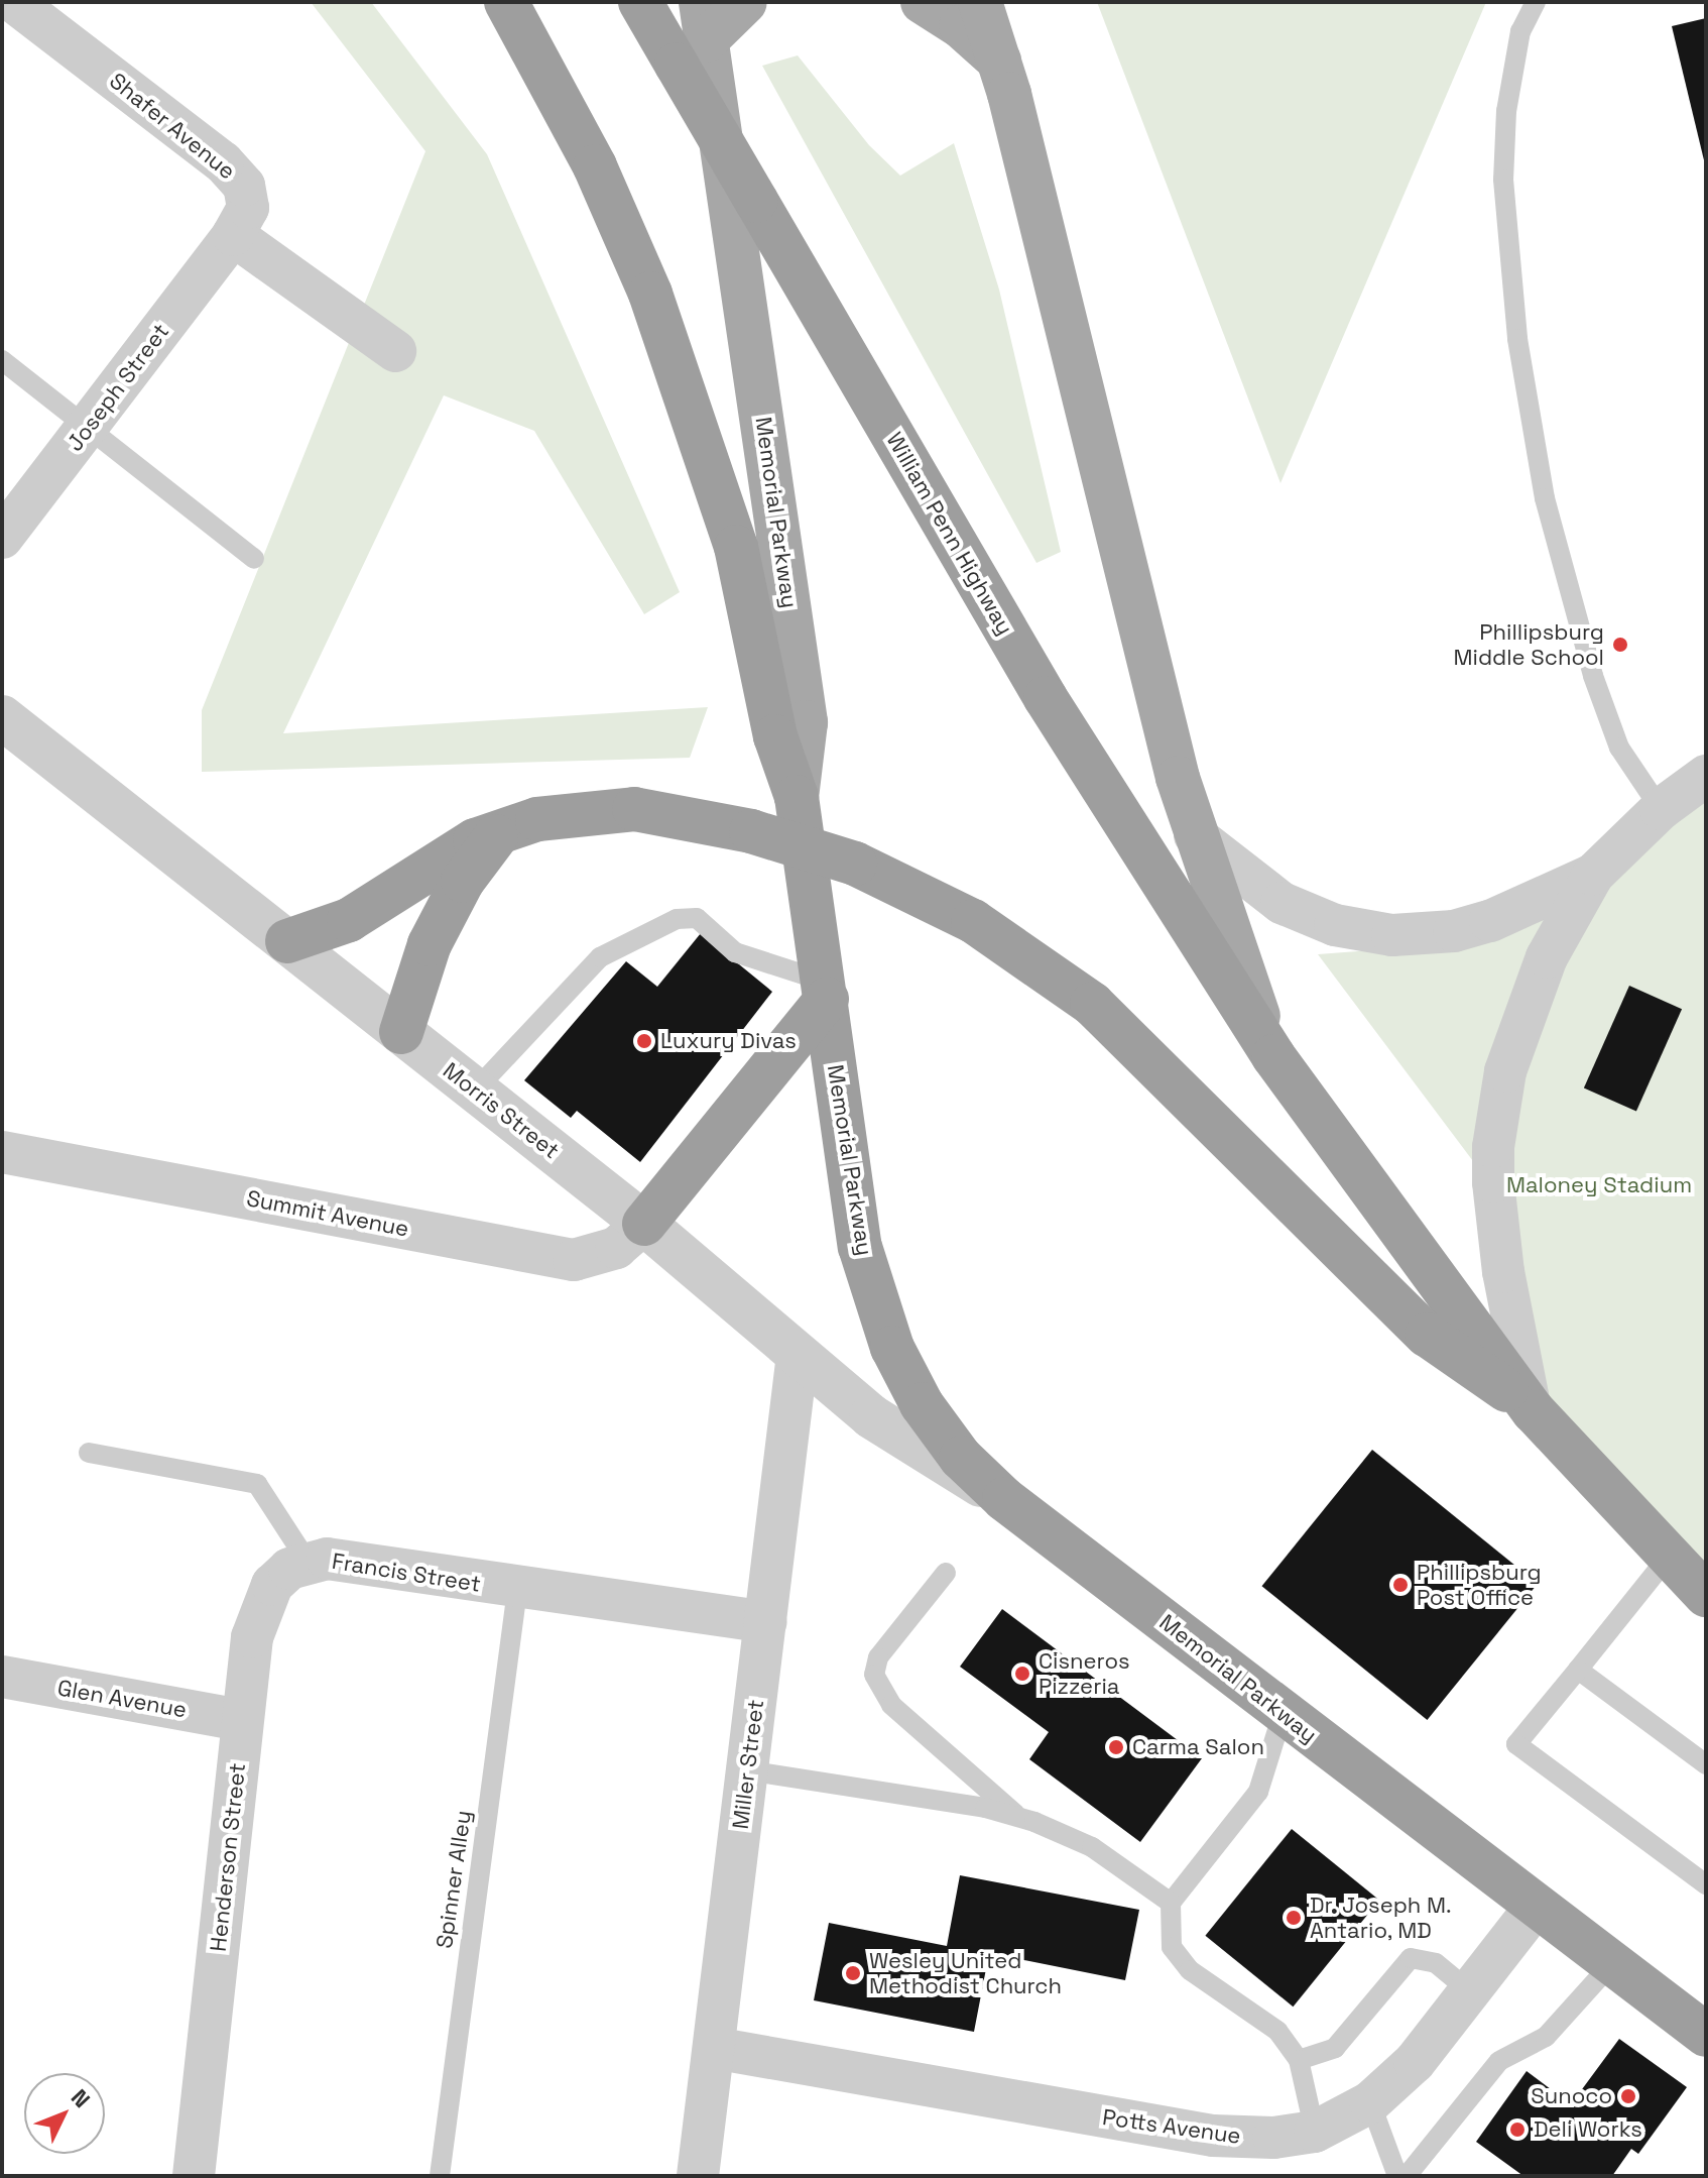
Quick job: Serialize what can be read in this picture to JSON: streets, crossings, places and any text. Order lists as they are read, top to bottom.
{
  "streets": {
    "highway": ["Memorial Parkway", "William Penn Highway"],
    "street": [
      "Shafer Avenue",
      "Joseph Street",
      "Morris Street",
      "Summit Avenue",
      "Francis Street",
      "Glen Avenue",
      "Miller Street",
      "Henderson Street",
      "Potts Avenue"
    ],
    "lane": ["Spinner Alley"]
  },
  "crossings": [
    ["Shafer Avenue", "Joseph Street"],
    ["Memorial Parkway", "William Penn Highway"],
    ["Memorial Parkway", "Morris Street"],
    ["Memorial Parkway", "Potts Avenue"],
    ["Morris Street", "Summit Avenue"],
    ["Morris Street", "Miller Street"],
    ["Francis Street", "Miller Street"],
    ["Francis Street", "Henderson Street"],
    ["Francis Street", "Spinner Alley"],
    ["Glen Avenue", "Henderson Street"],
    ["Miller Street", "Potts Avenue"]
  ],
  "parks": ["Maloney Stadium"],
  "places": [
    "Phillipsburg Middle School",
    "Luxury Divas",
    "Phillipsburg Post Office",
    "Cisneros Pizzeria",
    "Carma Salon",
    "Dr. Joseph M. Antario, MD",
    "Wesley United Methodist Church",
    "Sunoco",
    "Deli Works"
  ],
  "north": "top right"
}
